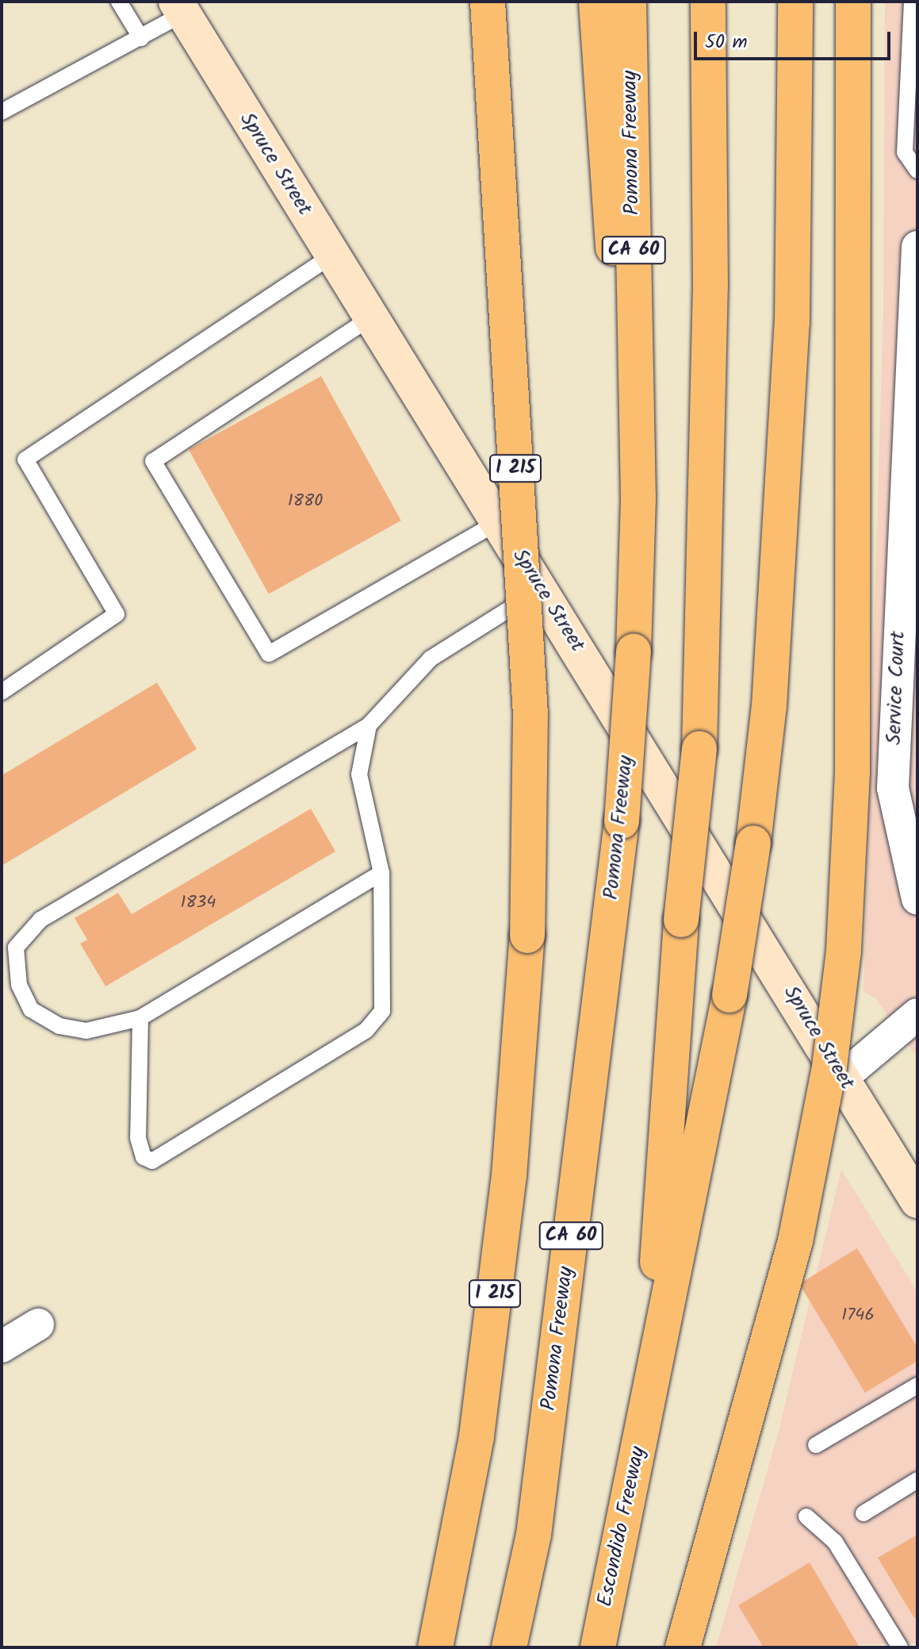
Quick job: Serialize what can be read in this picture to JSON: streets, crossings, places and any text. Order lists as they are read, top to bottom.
{
  "streets": {
    "highway": [
      "Pomona Freeway",
      "CA 60",
      "I 215",
      "Escondido Freeway"
    ],
    "main road": ["Spruce Street"],
    "street": ["Service Court"]
  },
  "house_numbers": ["1880", "1834", "1746"],
  "scale_bar": "50 m"
}
